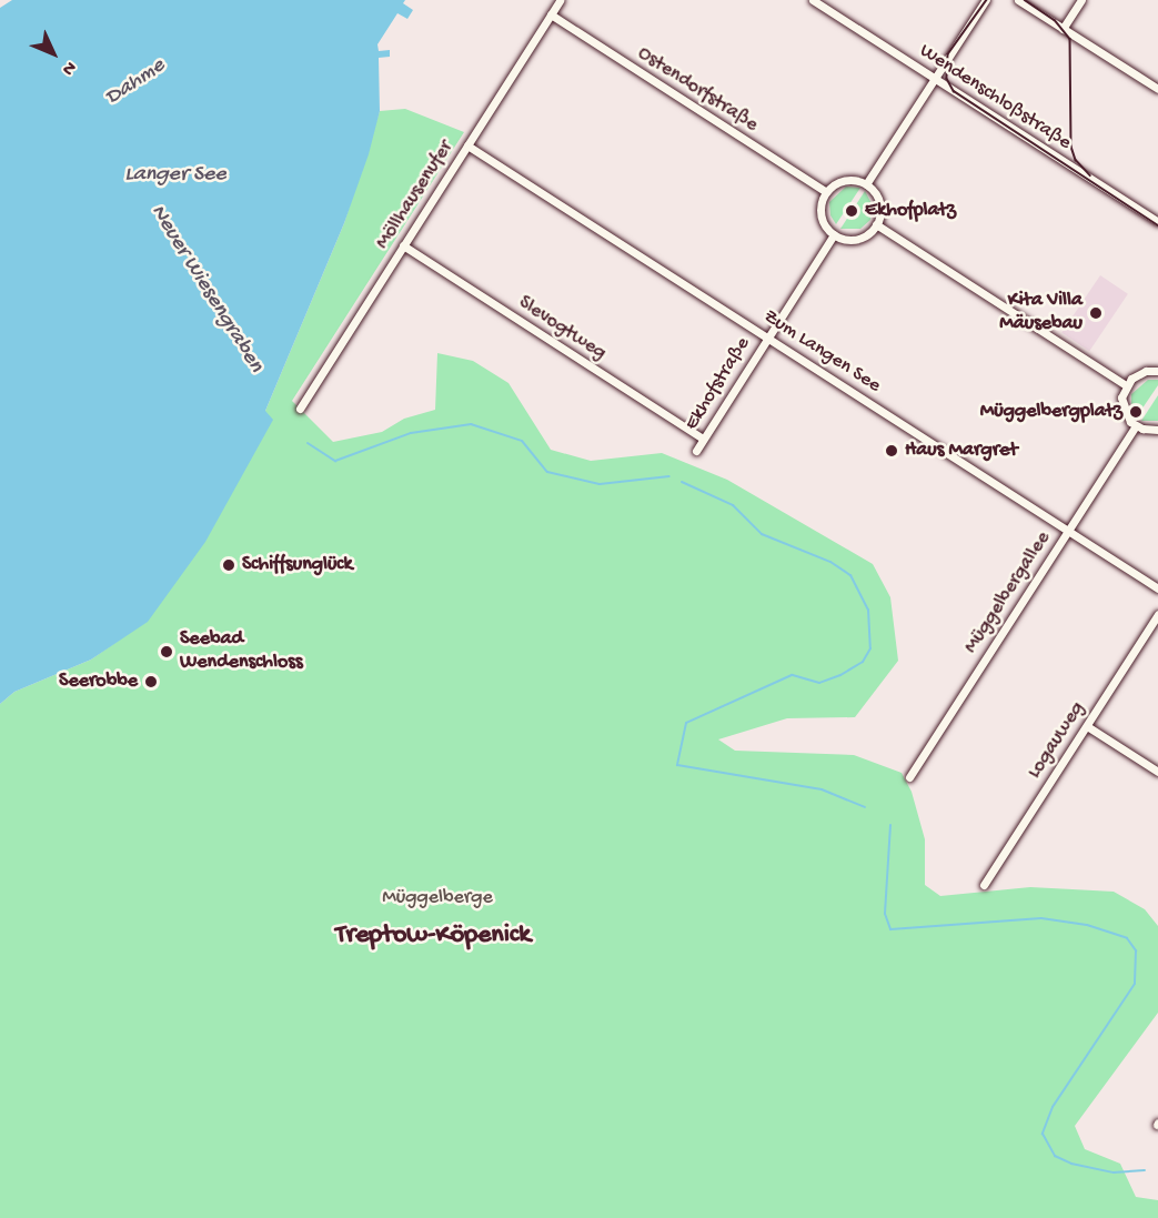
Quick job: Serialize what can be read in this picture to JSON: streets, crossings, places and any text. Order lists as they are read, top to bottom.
{
  "streets": {
    "street": [
      "Ostendorfstraße",
      "Wendenschloßstraße",
      "Möllhausenufer",
      "Slevogtweg",
      "Zum Langen See",
      "Ekhofstraße",
      "Müggelbergallee",
      "Logauweg"
    ]
  },
  "crossings": [
    ["Ostendorfstraße", "Möllhausenufer"],
    ["Ostendorfstraße", "Ekhofstraße"],
    ["Möllhausenufer", "Slevogtweg"],
    ["Möllhausenufer", "Zum Langen See"],
    ["Slevogtweg", "Ekhofstraße"],
    ["Zum Langen See", "Ekhofstraße"],
    ["Zum Langen See", "Müggelbergallee"]
  ],
  "districts": ["Treptow-Köpenick"],
  "water": ["Dahme", "Langer See", "Neuer Wiesengraben"],
  "parks": ["Müggelberge"],
  "places": [
    "Ekhofplatz",
    "Kita Villa Mäusebau",
    "Müggelbergplatz",
    "Haus Margret",
    "Schiffsunglück",
    "Seebad Wendenschloss",
    "Seerobbe"
  ],
  "north": "bottom right"
}
